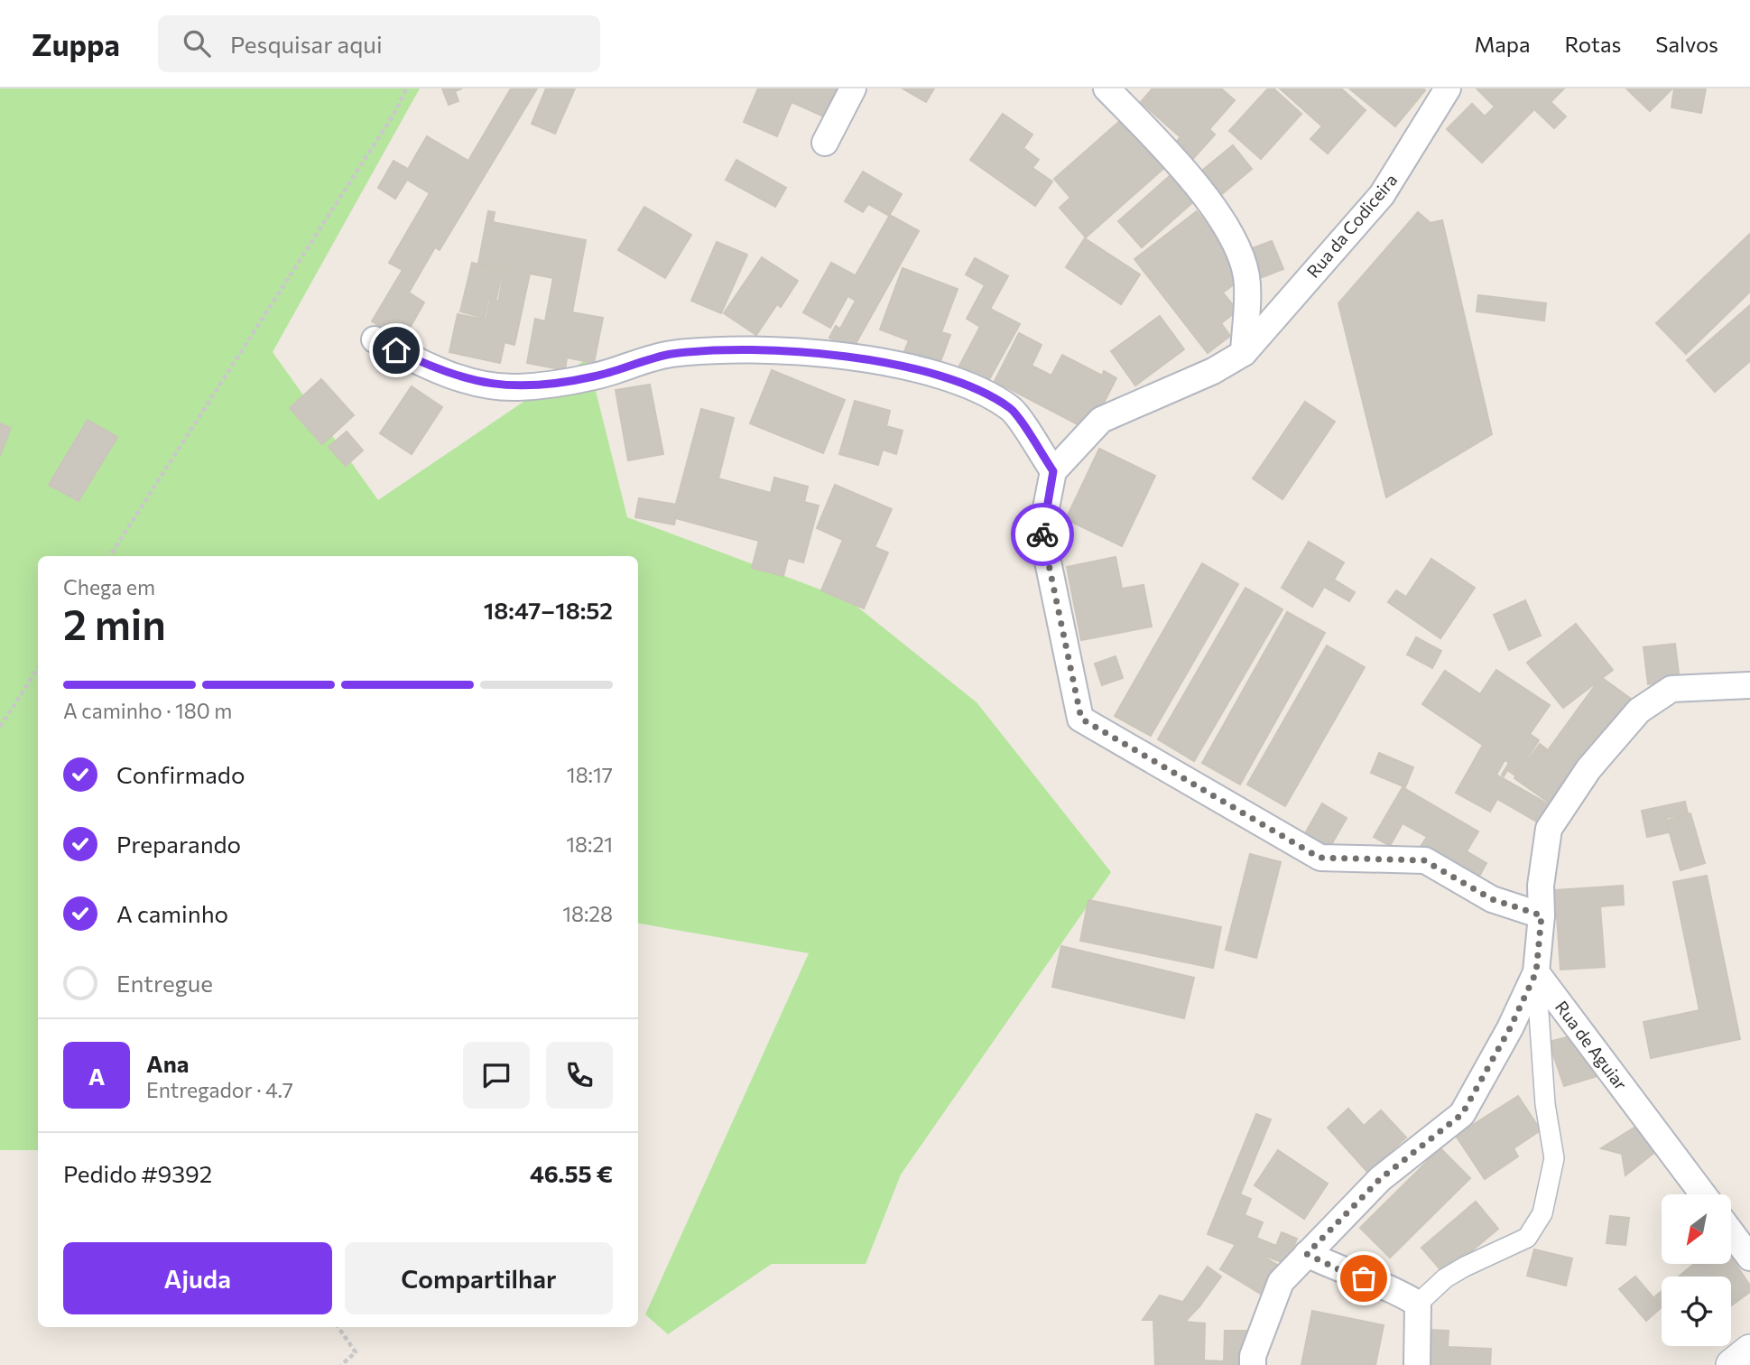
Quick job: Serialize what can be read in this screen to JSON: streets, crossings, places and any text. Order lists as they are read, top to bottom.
{
  "streets": {
    "street": ["Rua da Codiceira", "Rua de Aguiar"]
  },
  "north": "bottom left",
  "page": {
    "header": "Zuppa",
    "search": "Pesquisar aqui",
    "nav": ["Mapa", "Rotas", "Salvos"],
    "heading": ["2 min", "Chega em", "18:47–18:52"],
    "panel": [
      "Ana",
      "Entregador · 4.7",
      "Pedido #9392",
      "46.55 €"
    ],
    "bar": "A caminho · 180 m",
    "list": [
      ["Confirmado", "18:17"],
      ["Preparando", "18:21"],
      ["A caminho", "18:28"],
      "Entregue"
    ],
    "round": "A",
    "buttons": ["Ajuda", "Compartilhar"]
  }
}
